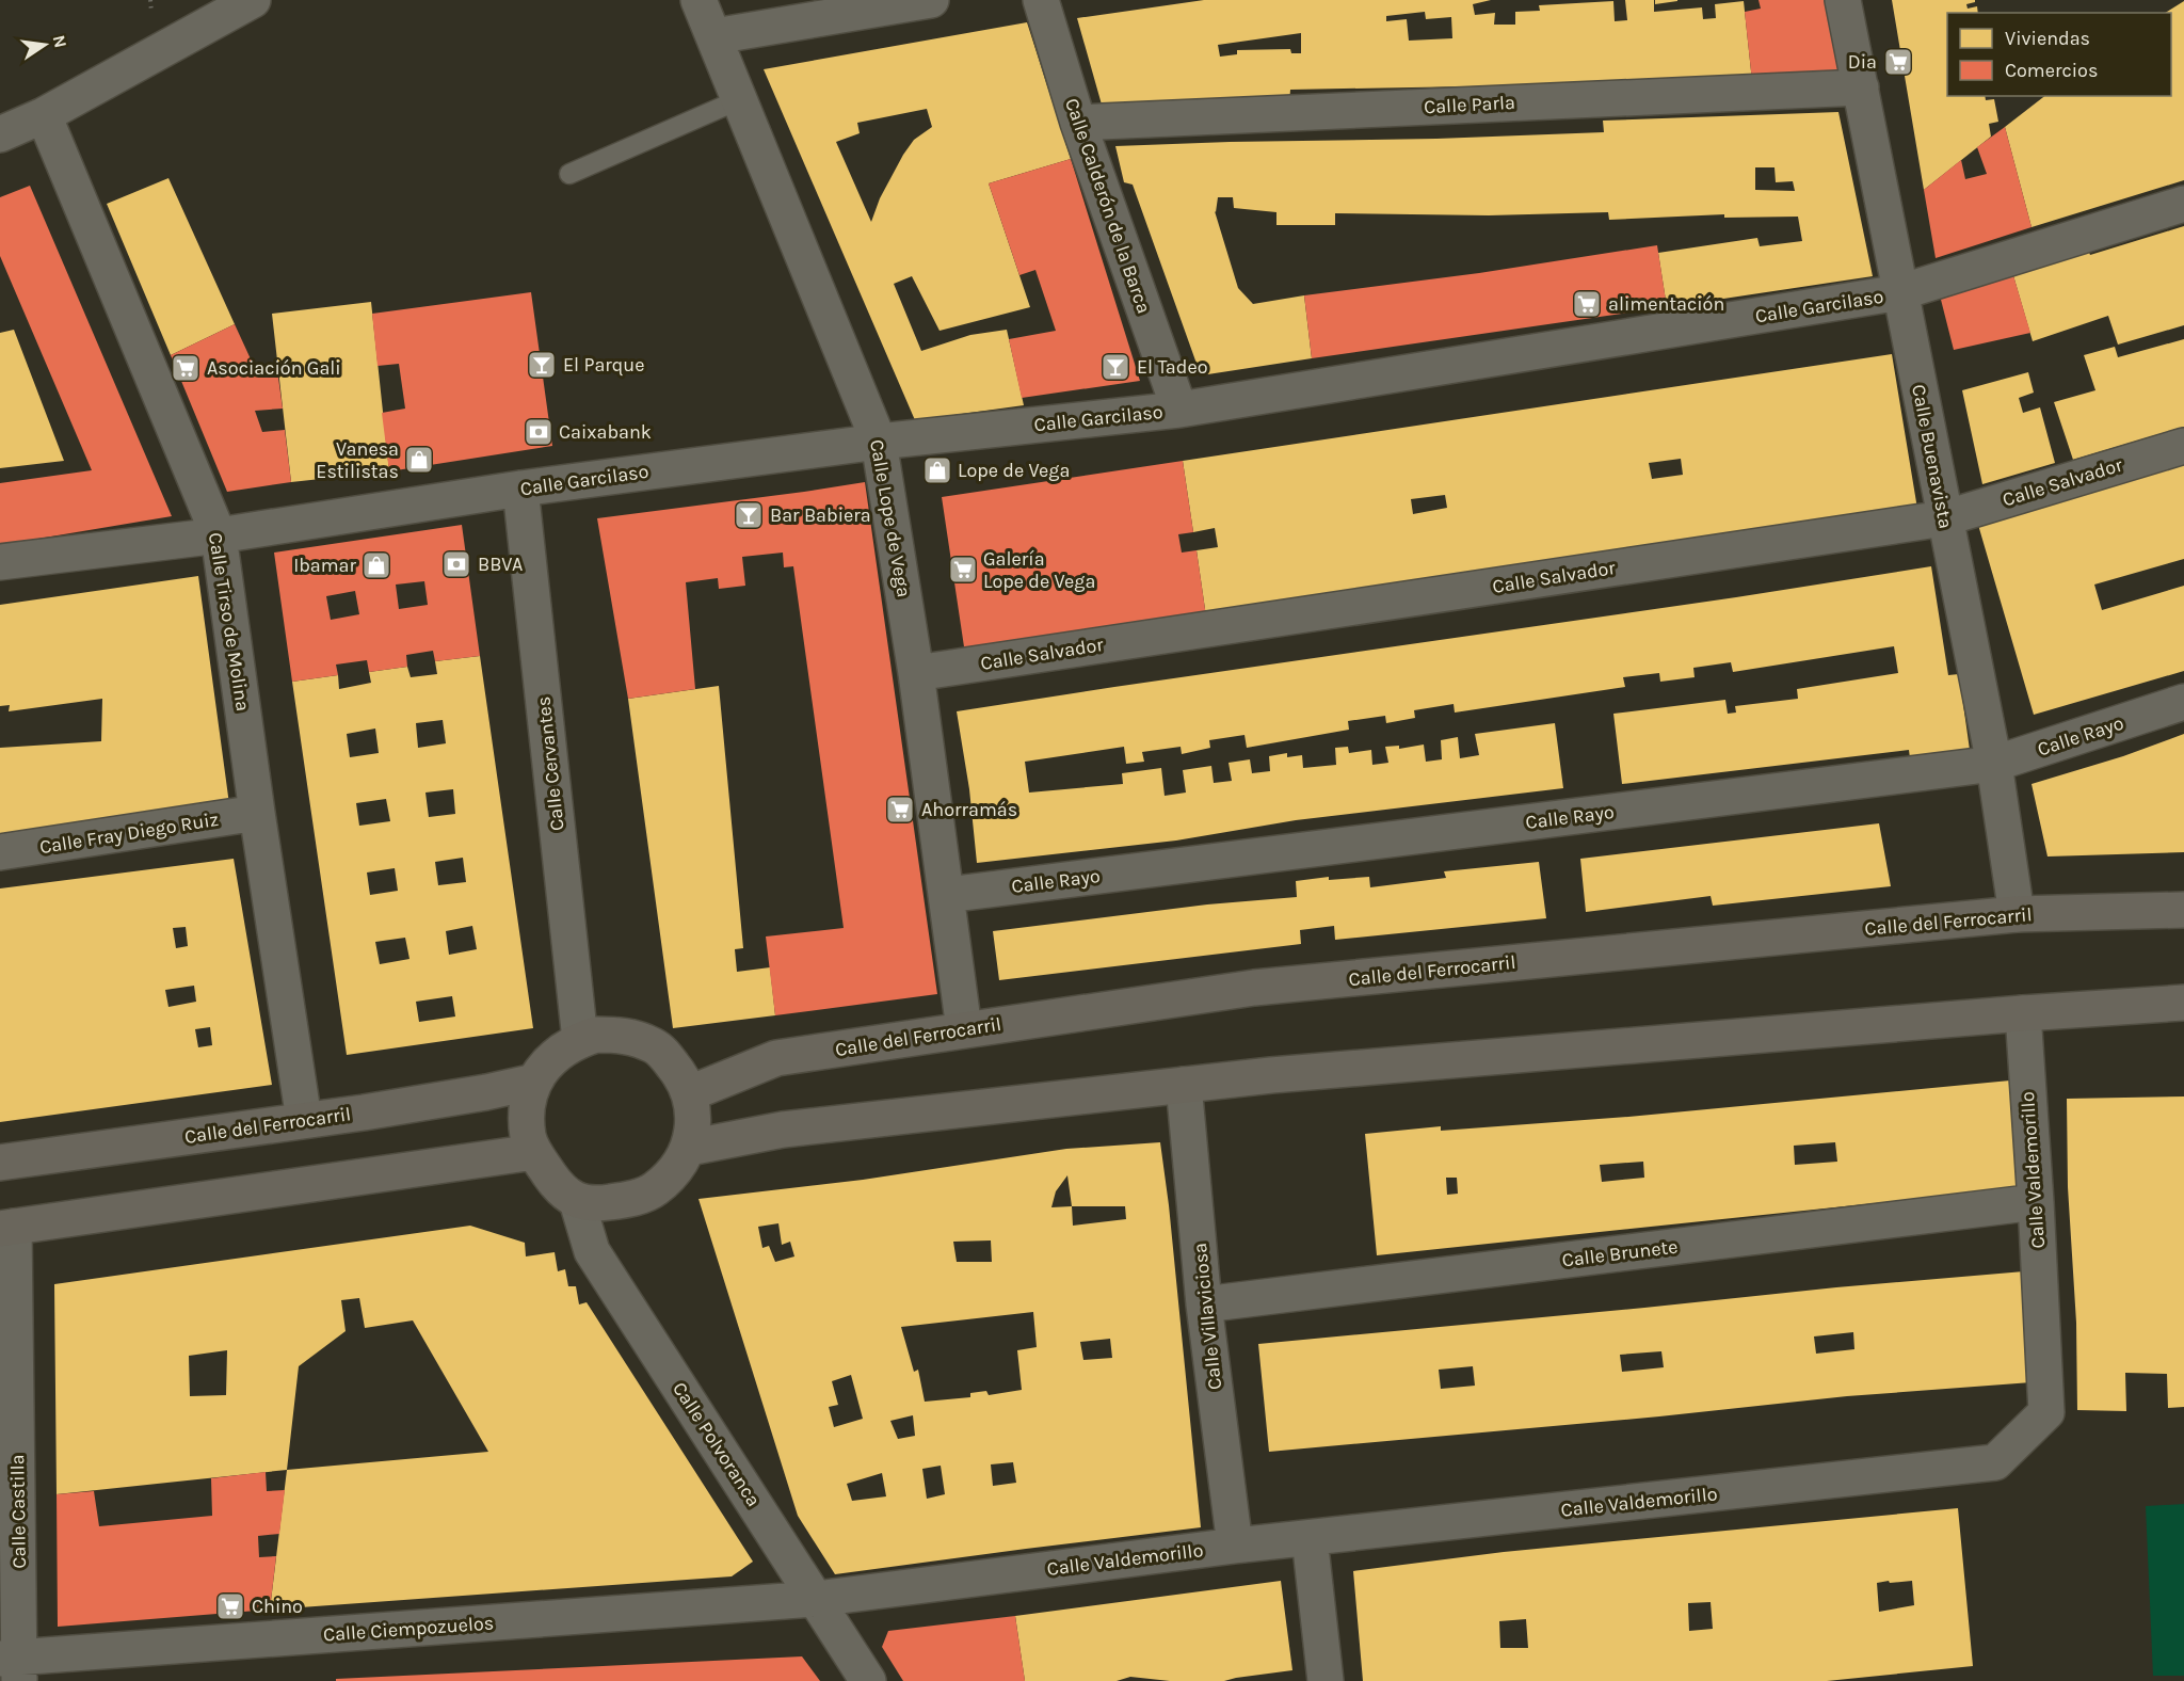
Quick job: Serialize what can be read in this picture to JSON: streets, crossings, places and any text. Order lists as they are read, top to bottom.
{
  "streets": {
    "street": [
      "Calle Parla",
      "Calle Calderón de la Barca",
      "Calle Garcilaso",
      "Calle Buenavista",
      "Calle Salvador",
      "Calle Lope de Vega",
      "Calle Tirso de Molina",
      "Calle Rayo",
      "Calle Cervantes",
      "Calle Fray Diego Ruiz",
      "Calle del Ferrocarril",
      "Calle Valdemorillo",
      "Calle Brunete",
      "Calle Villaviciosa",
      "Calle Polvoranca",
      "Calle Castilla",
      "Calle Ciempozuelos"
    ]
  },
  "crossings": [
    ["Calle Parla", "Calle Calderón de la Barca"],
    ["Calle Parla", "Calle Buenavista"],
    ["Calle Calderón de la Barca", "Calle Garcilaso"],
    ["Calle Garcilaso", "Calle Buenavista"],
    ["Calle Garcilaso", "Calle Lope de Vega"],
    ["Calle Garcilaso", "Calle Tirso de Molina"],
    ["Calle Garcilaso", "Calle Cervantes"],
    ["Calle Buenavista", "Calle Salvador"],
    ["Calle Buenavista", "Calle Rayo"],
    ["Calle Buenavista", "Calle del Ferrocarril"],
    ["Calle Salvador", "Calle Lope de Vega"],
    ["Calle Lope de Vega", "Calle Rayo"],
    ["Calle Lope de Vega", "Calle del Ferrocarril"],
    ["Calle Tirso de Molina", "Calle Fray Diego Ruiz"],
    ["Calle Tirso de Molina", "Calle del Ferrocarril"],
    ["Calle Cervantes", "Calle del Ferrocarril"],
    ["Calle Cervantes", "Calle Polvoranca"],
    ["Calle del Ferrocarril", "Calle Polvoranca"],
    ["Calle Valdemorillo", "Calle Brunete"],
    ["Calle Valdemorillo", "Calle Villaviciosa"],
    ["Calle Valdemorillo", "Calle Polvoranca"],
    ["Calle Valdemorillo", "Calle Ciempozuelos"],
    ["Calle Brunete", "Calle Villaviciosa"],
    ["Calle Polvoranca", "Calle Ciempozuelos"],
    ["Calle Castilla", "Calle Ciempozuelos"]
  ],
  "places": {
    "supermarket": [
      "Dia",
      "alimentación",
      "Asociación Gali",
      "Galería Lope de Vega",
      "Ahorramás",
      "Chino"
    ],
    "bar": ["El Parque", "El Tadeo", "Bar Babiera"],
    "bank": ["Caixabank", "BBVA"],
    "shop": ["Vanesa Estilistas", "Lope de Vega", "Ibamar"]
  },
  "legend": ["Viviendas", "Comercios"],
  "north": "right"
}
